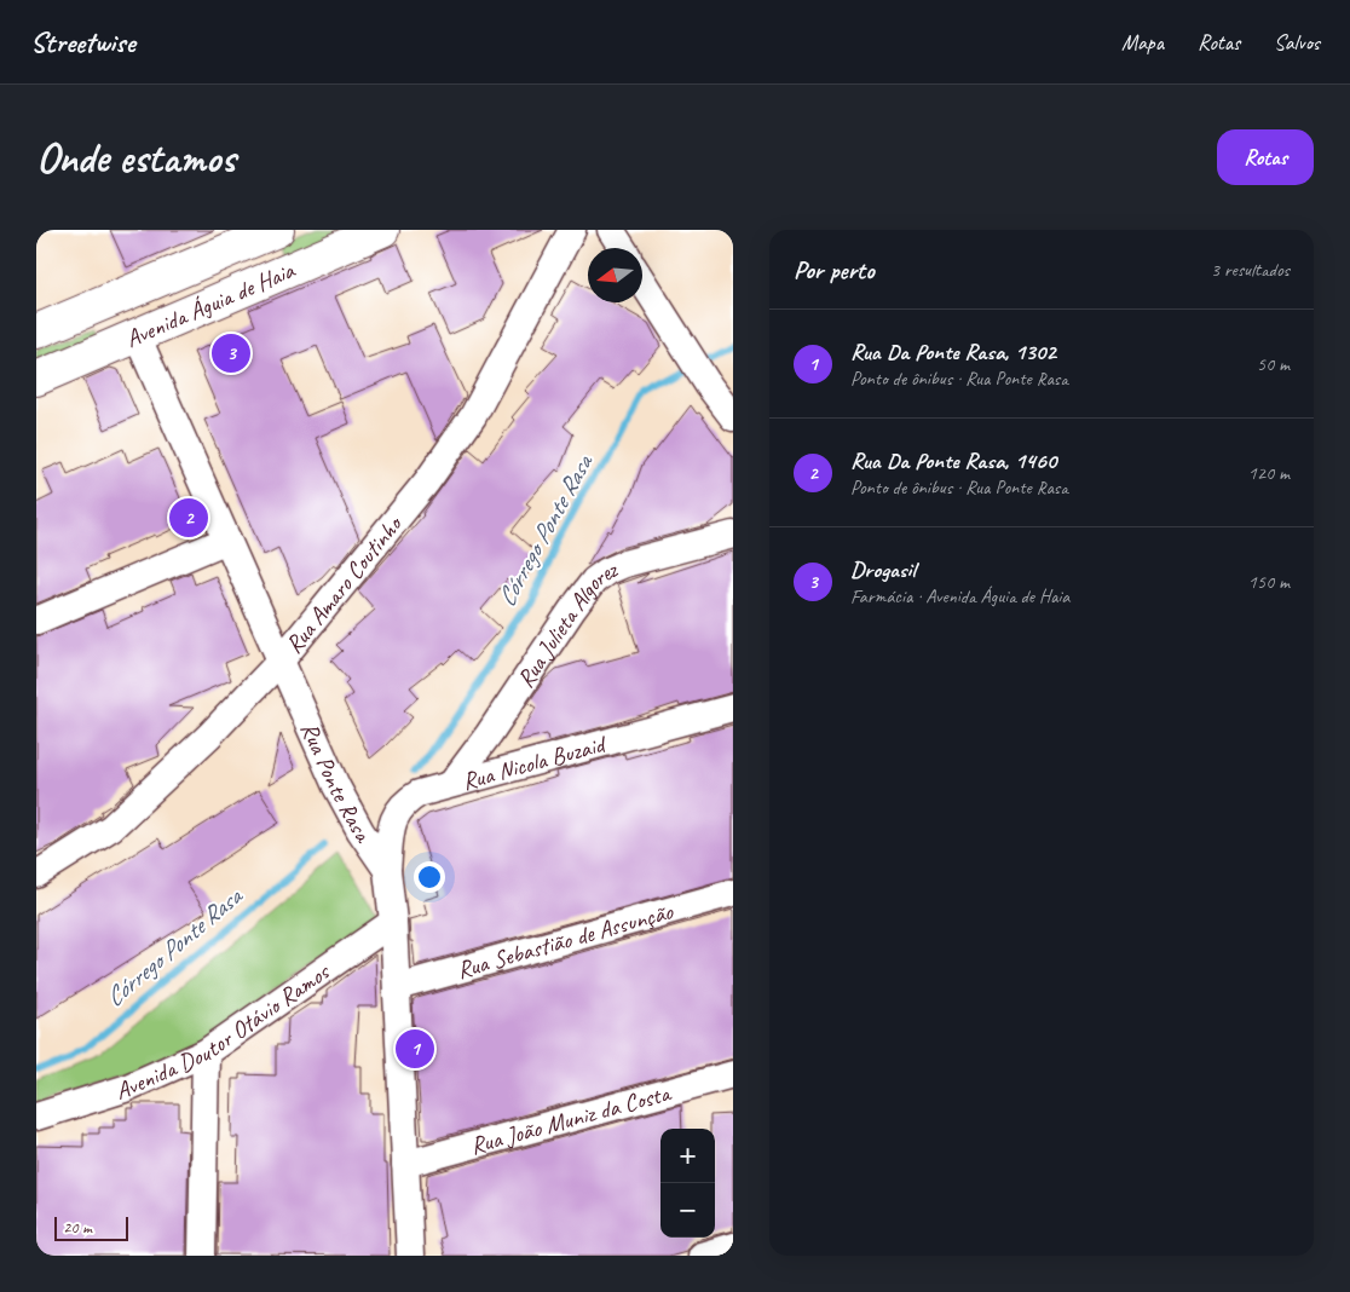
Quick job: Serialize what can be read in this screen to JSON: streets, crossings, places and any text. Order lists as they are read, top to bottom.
{
  "streets": {
    "main road": ["Avenida Águia de Haia"],
    "street": [
      "Rua Amaro Coutinho",
      "Rua Julieta Algorez",
      "Rua Nicola Buzaid",
      "Rua Ponte Rasa",
      "Rua Sebastião de Assunção",
      "Avenida Doutor Otávio Ramos",
      "Rua João Muniz da Costa"
    ]
  },
  "crossings": [
    ["Avenida Águia de Haia", "Rua Ponte Rasa"],
    ["Rua Amaro Coutinho", "Rua Ponte Rasa"],
    ["Rua Julieta Algorez", "Rua Nicola Buzaid"],
    ["Rua Nicola Buzaid", "Rua Ponte Rasa"],
    ["Rua Ponte Rasa", "Rua Sebastião de Assunção"],
    ["Rua Ponte Rasa", "Avenida Doutor Otávio Ramos"],
    ["Rua Ponte Rasa", "Rua João Muniz da Costa"]
  ],
  "water": ["Córrego Ponte Rasa"],
  "scale_bar": "20 m",
  "north": "left",
  "page": {
    "header": "Streetwise",
    "nav": ["Mapa", "Rotas", "Salvos"],
    "buttons": "Rotas",
    "title": "Onde estamos",
    "heading": ["Por perto", "3 resultados"],
    "list": [
      {
        "mark": "1",
        "name": "Rua Da Ponte Rasa, 1302",
        "note": "Ponto de ônibus · Rua Ponte Rasa",
        "value": "50 m"
      },
      {
        "mark": "2",
        "name": "Rua Da Ponte Rasa, 1460",
        "note": "Ponto de ônibus · Rua Ponte Rasa",
        "value": "120 m"
      },
      {
        "mark": "3",
        "name": "Drogasil",
        "note": "Farmácia · Avenida Águia de Haia",
        "value": "150 m"
      }
    ],
    "pins": ["3", "2", "1"],
    "map_buttons": ["+", "−"],
    "scale": "20 m"
  }
}
